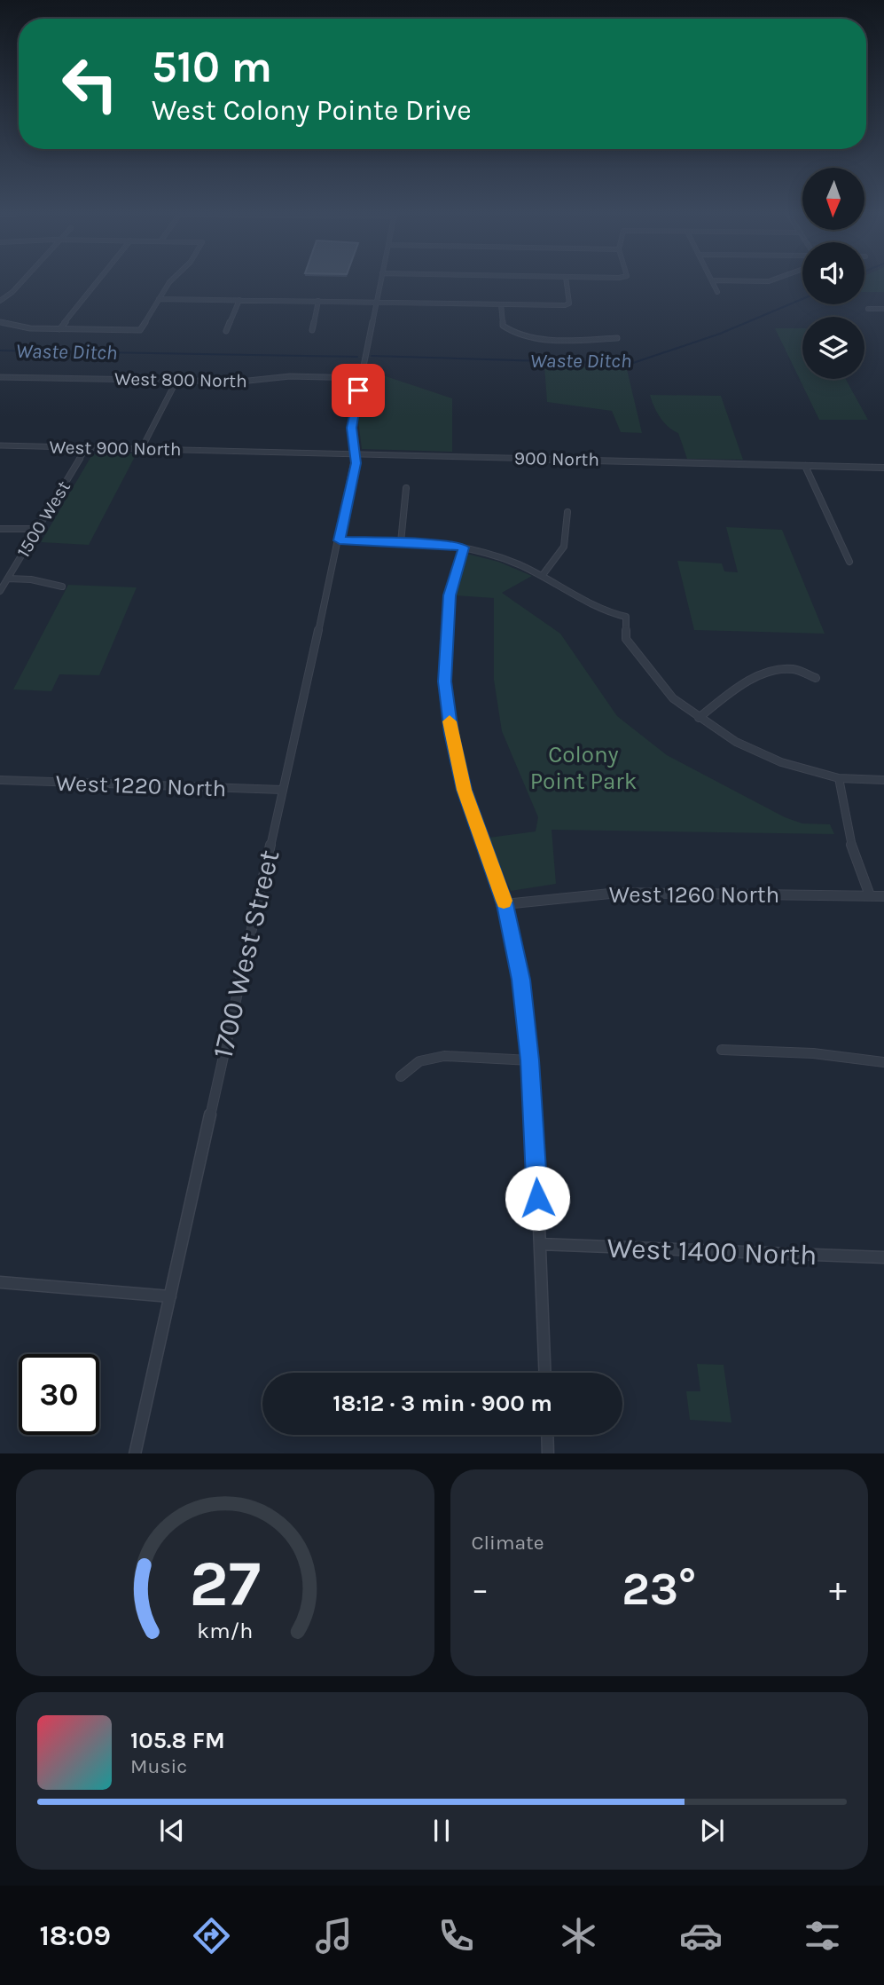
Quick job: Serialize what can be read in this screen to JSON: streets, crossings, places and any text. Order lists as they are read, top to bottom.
{
  "streets": {
    "street": [
      "West 800 North",
      "West 900 North",
      "900 North",
      "1500 West",
      "West 1220 North",
      "West 1260 North",
      "1700 West Street",
      "West 1400 North"
    ]
  },
  "crossings": [
    ["West 800 North", "1700 West Street"],
    ["West 900 North", "900 North"],
    ["West 900 North", "1500 West"],
    ["900 North", "1700 West Street"],
    ["West 1220 North", "1700 West Street"]
  ],
  "water": ["Waste Ditch"],
  "parks": ["Colony Point Park"],
  "north": "bottom",
  "page": {
    "turn": ["510 m", "West Colony Pointe Drive"],
    "limit": "30",
    "trip": "18:12 · 3 min · 900 m",
    "tile": "Climate",
    "heat": ["−", "23°", "+"],
    "song": ["105.8 FM", "Music"],
    "tabs": "18:09",
    "gauge": ["27", "km/h"]
  }
}
